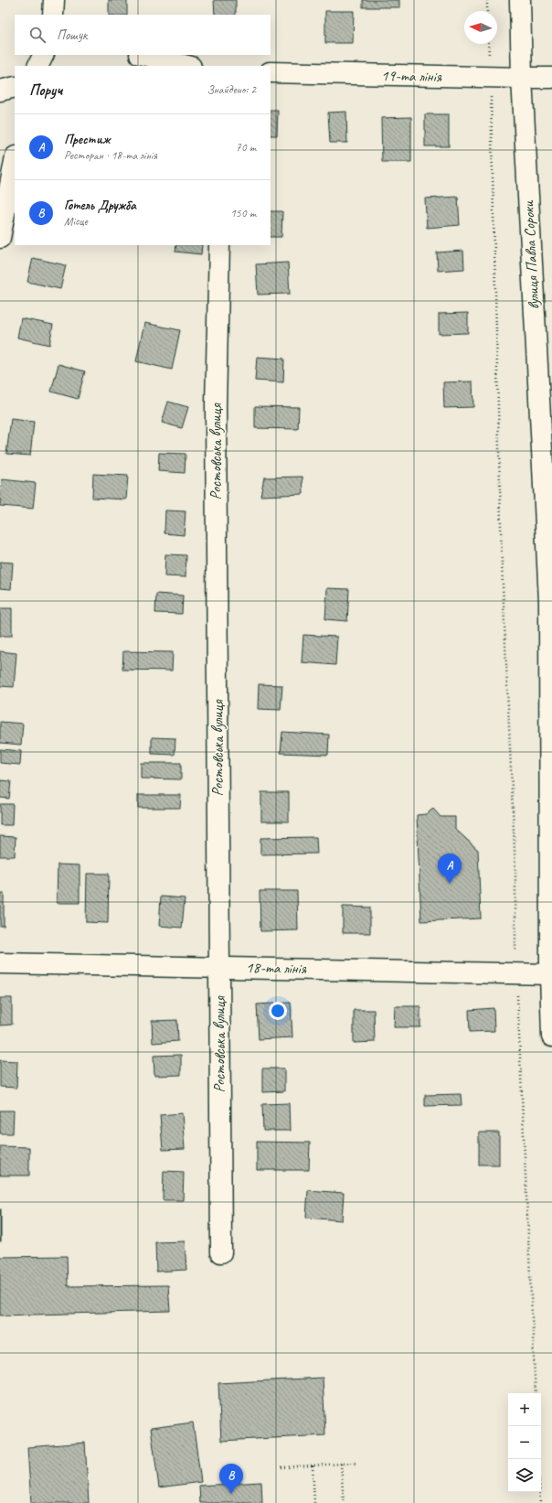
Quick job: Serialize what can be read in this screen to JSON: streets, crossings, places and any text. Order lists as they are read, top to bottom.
{
  "streets": {
    "street": [
      "19-та лінія",
      "вулиця Павла Сороки",
      "Ростовська вулиця",
      "18-та лінія"
    ]
  },
  "crossings": [
    ["19-та лінія", "вулиця Павла Сороки"],
    ["вулиця Павла Сороки", "18-та лінія"],
    ["Ростовська вулиця", "18-та лінія"]
  ],
  "north": "left",
  "page": {
    "search": "Пошук",
    "heading": ["Поруч", "Знайдено: 2"],
    "list": [
      {
        "mark": "A",
        "name": "Престиж",
        "note": "Ресторан · 18-та лінія",
        "value": "70 m"
      },
      {
        "mark": "B",
        "name": "Готель Дружба",
        "note": "Місце",
        "value": "150 m"
      }
    ],
    "pins": ["A", "B"],
    "map_buttons": ["+", "−"]
  }
}
